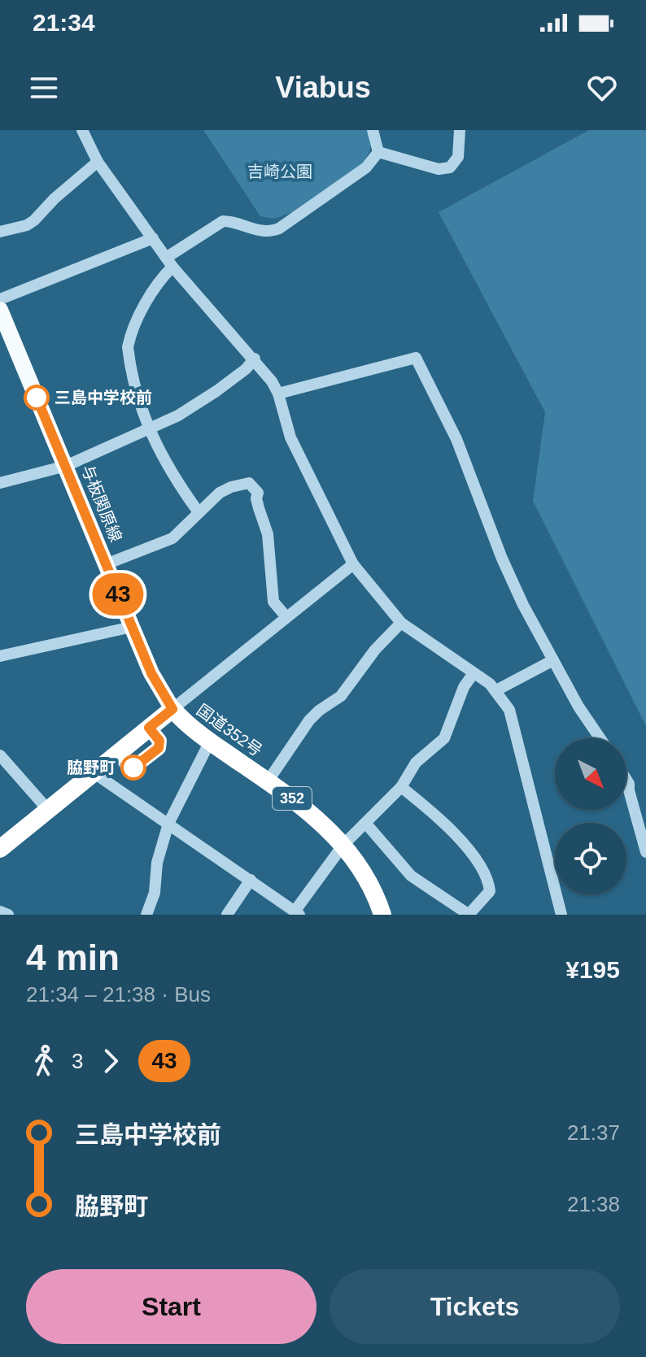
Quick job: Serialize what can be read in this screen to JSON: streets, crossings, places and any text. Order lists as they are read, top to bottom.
{
  "streets": {
    "highway": ["国道352号", "352"],
    "main road": ["与板関原線"]
  },
  "crossings": [
    ["与板関原線", "国道352号"]
  ],
  "parks": ["吉崎公園"],
  "places": ["三島中学校前", "脇野町"],
  "lines": ["bus line 43"],
  "north": "bottom right",
  "page": {
    "status": "21:34",
    "header": "Viabus",
    "on_map": "43",
    "heading": ["4 min", "21:34 – 21:38 · Bus", "¥195"],
    "legs": ["3", "43"],
    "list": [
      {
        "name": "三島中学校前",
        "value": "21:37"
      },
      {
        "name": "脇野町",
        "value": "21:38"
      }
    ],
    "buttons": ["Start", "Tickets"]
  }
}
